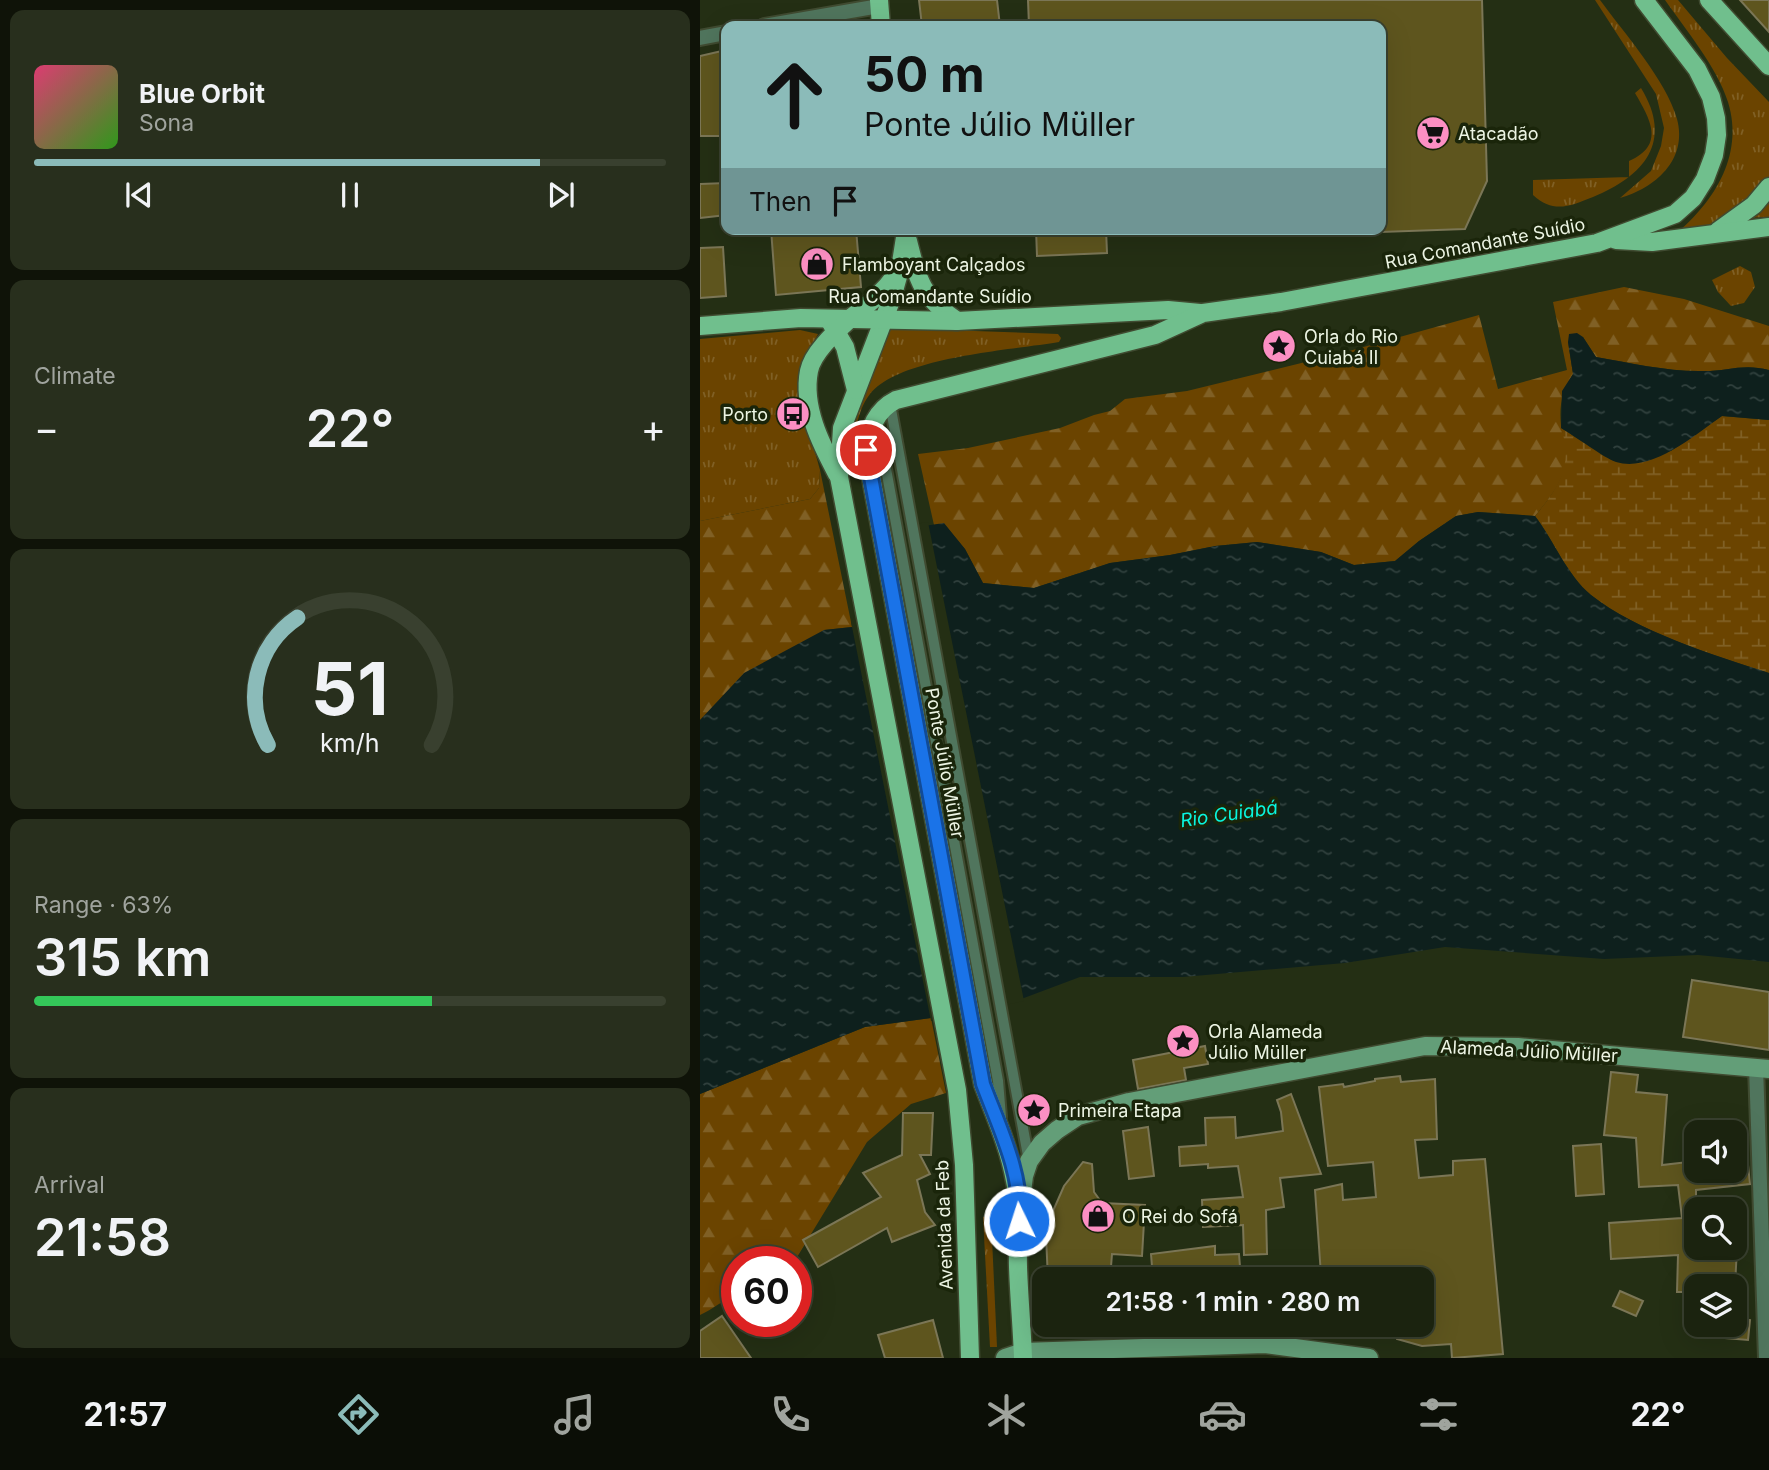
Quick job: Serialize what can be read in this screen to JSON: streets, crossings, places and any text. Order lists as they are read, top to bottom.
{
  "streets": {
    "main road": [
      "Rua Comandante Suídio",
      "Ponte Júlio Müller",
      "Alameda Júlio Müller",
      "Avenida da Feb"
    ]
  },
  "crossings": [
    ["Rua Comandante Suídio", "Ponte Júlio Müller"],
    ["Ponte Júlio Müller", "Alameda Júlio Müller"]
  ],
  "water": ["Rio Cuiabá"],
  "places": {
    "supermarket": ["Atacadão"],
    "shop": ["Flamboyant Calçados", "O Rei do Sofá"],
    "place": ["Orla do Rio Cuiabá II", "Orla Alameda Júlio Müller", "Primeira Etapa"],
    "bus stop": ["Porto"]
  },
  "page": {
    "turn": ["50 m", "Ponte Júlio Müller"],
    "song": ["Blue Orbit", "Sona"],
    "then": "Then",
    "tile": [
      "Climate",
      ["Range · 63%", "315 km"],
      ["Arrival", "21:58"]
    ],
    "heat": ["−", "22°", "+"],
    "limit": "60",
    "trip": "21:58 · 1 min · 280 m",
    "tabs": ["21:57", "22°"],
    "gauge": ["51", "km/h"]
  }
}
